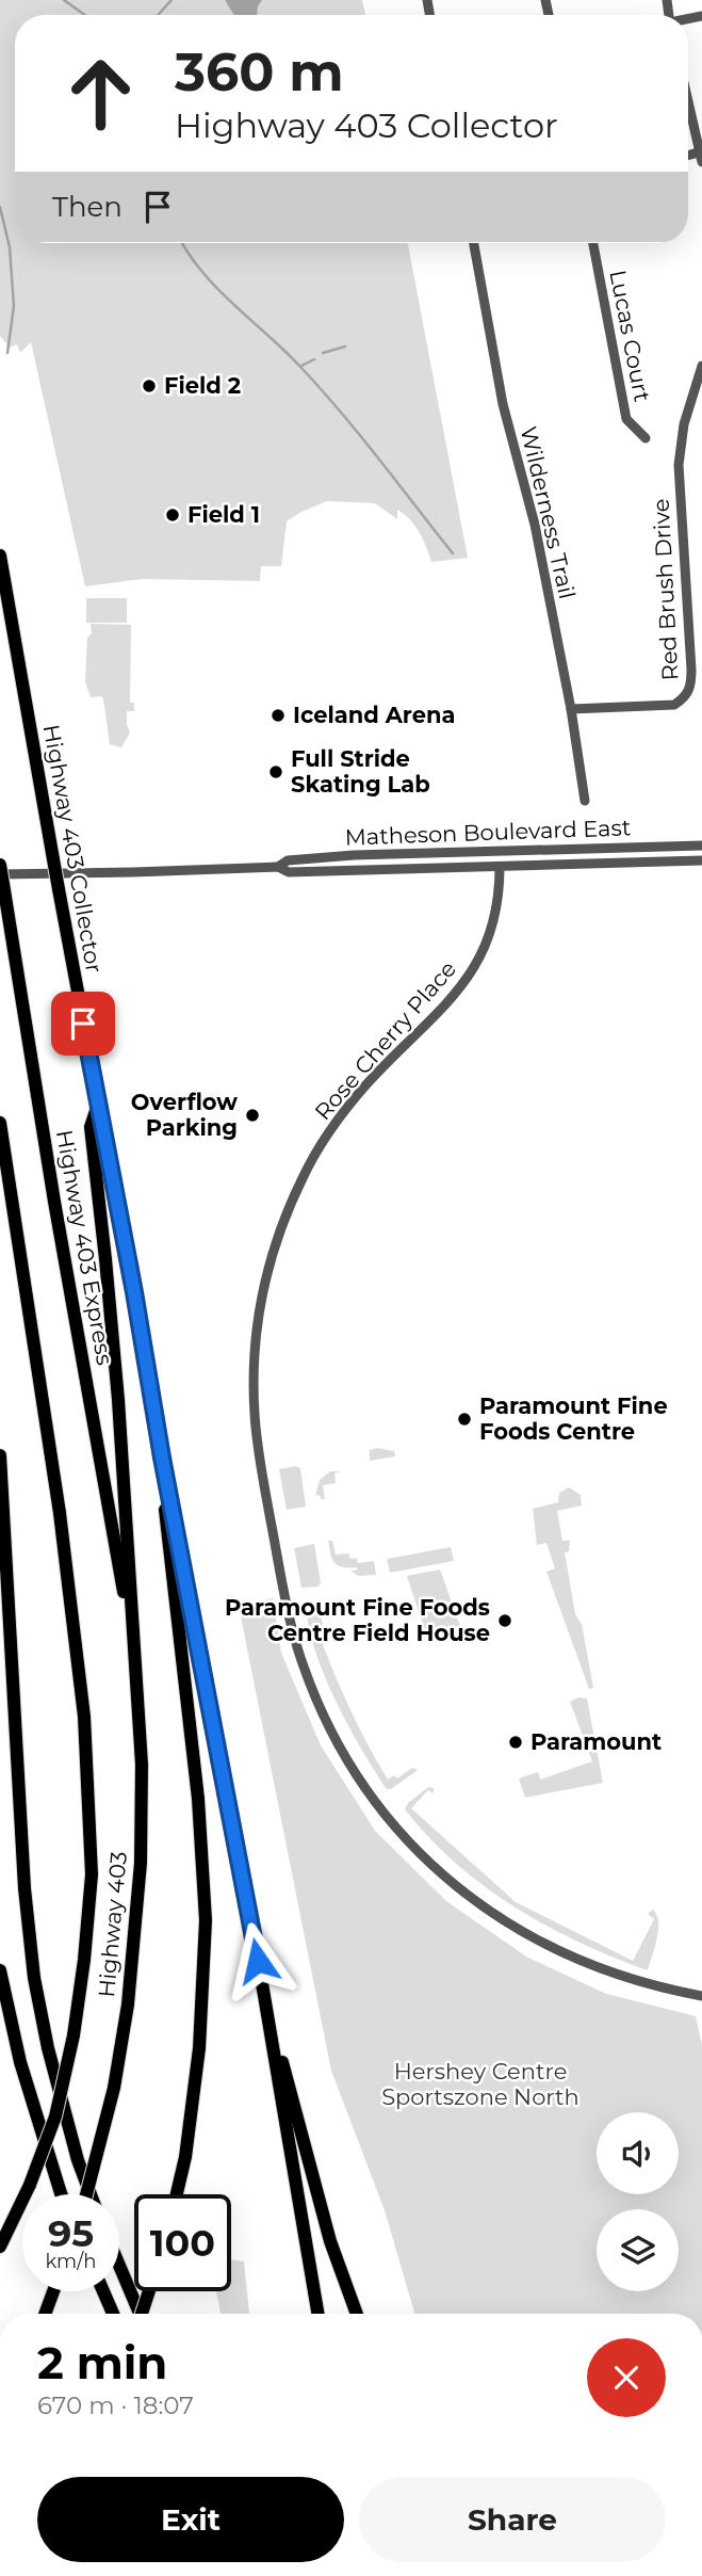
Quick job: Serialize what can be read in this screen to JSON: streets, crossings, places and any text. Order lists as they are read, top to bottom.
{
  "streets": {
    "highway": ["Highway 403 Collector", "Highway 403 Express", "Highway 403"],
    "street": [
      "Lucas Court",
      "Wilderness Trail",
      "Red Brush Drive",
      "Matheson Boulevard East",
      "Rose Cherry Place"
    ]
  },
  "crossings": [
    ["Wilderness Trail", "Red Brush Drive"],
    ["Matheson Boulevard East", "Rose Cherry Place"],
    ["Highway 403 Express", "Highway 403"]
  ],
  "parks": ["Hershey Centre Sportszone North"],
  "places": [
    "Field 2",
    "Field 1",
    "Iceland Arena",
    "Full Stride Skating Lab",
    "Overflow Parking",
    "Paramount Fine Foods Centre",
    "Paramount Fine Foods Centre Field House",
    "Paramount"
  ],
  "page": {
    "turn": ["360 m", "Highway 403 Collector"],
    "then": "Then",
    "speed": "95 km/h",
    "limit": "100",
    "heading": ["2 min", "670 m · 18:07"],
    "buttons": ["Exit", "Share"]
  }
}
